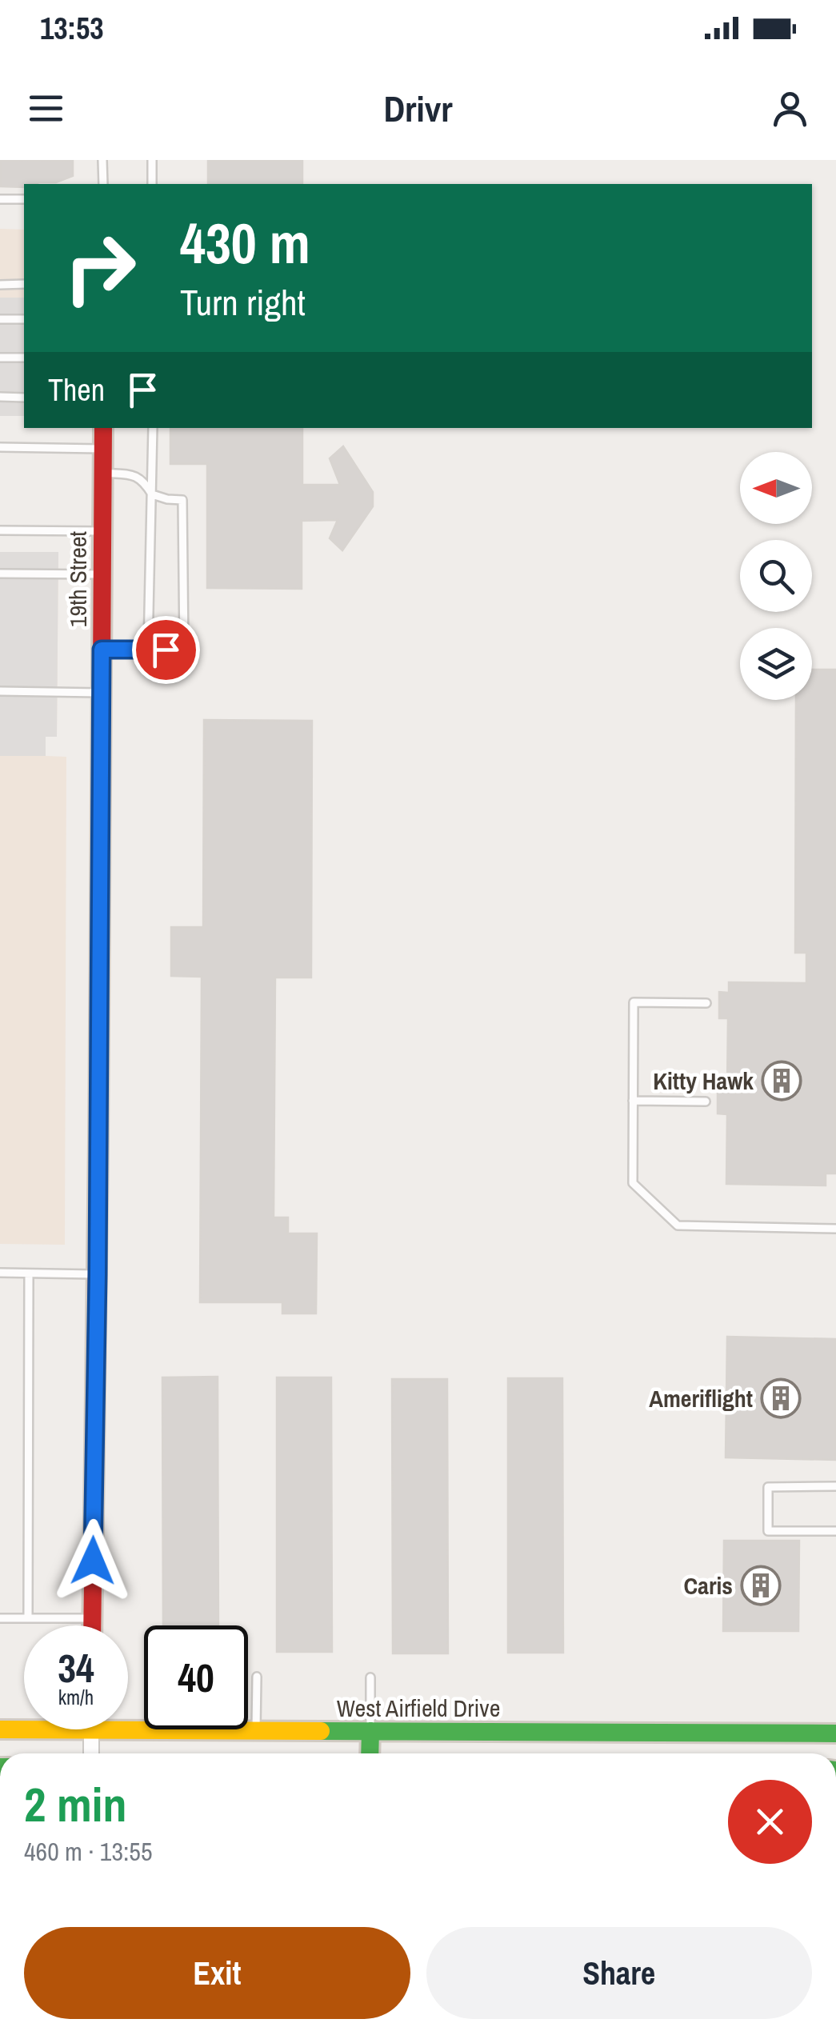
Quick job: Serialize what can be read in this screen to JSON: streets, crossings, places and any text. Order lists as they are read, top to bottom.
{
  "streets": {
    "street": ["19th Street", "West Airfield Drive"]
  },
  "places": {
    "building": ["Kitty Hawk", "Ameriflight", "Caris"]
  },
  "north": "left",
  "page": {
    "status": "13:53",
    "header": "Drivr",
    "turn": ["430 m", "Turn right"],
    "then": "Then",
    "speed": "34 km/h",
    "limit": "40",
    "heading": ["2 min", "460 m · 13:55"],
    "buttons": ["Exit", "Share"]
  }
}
